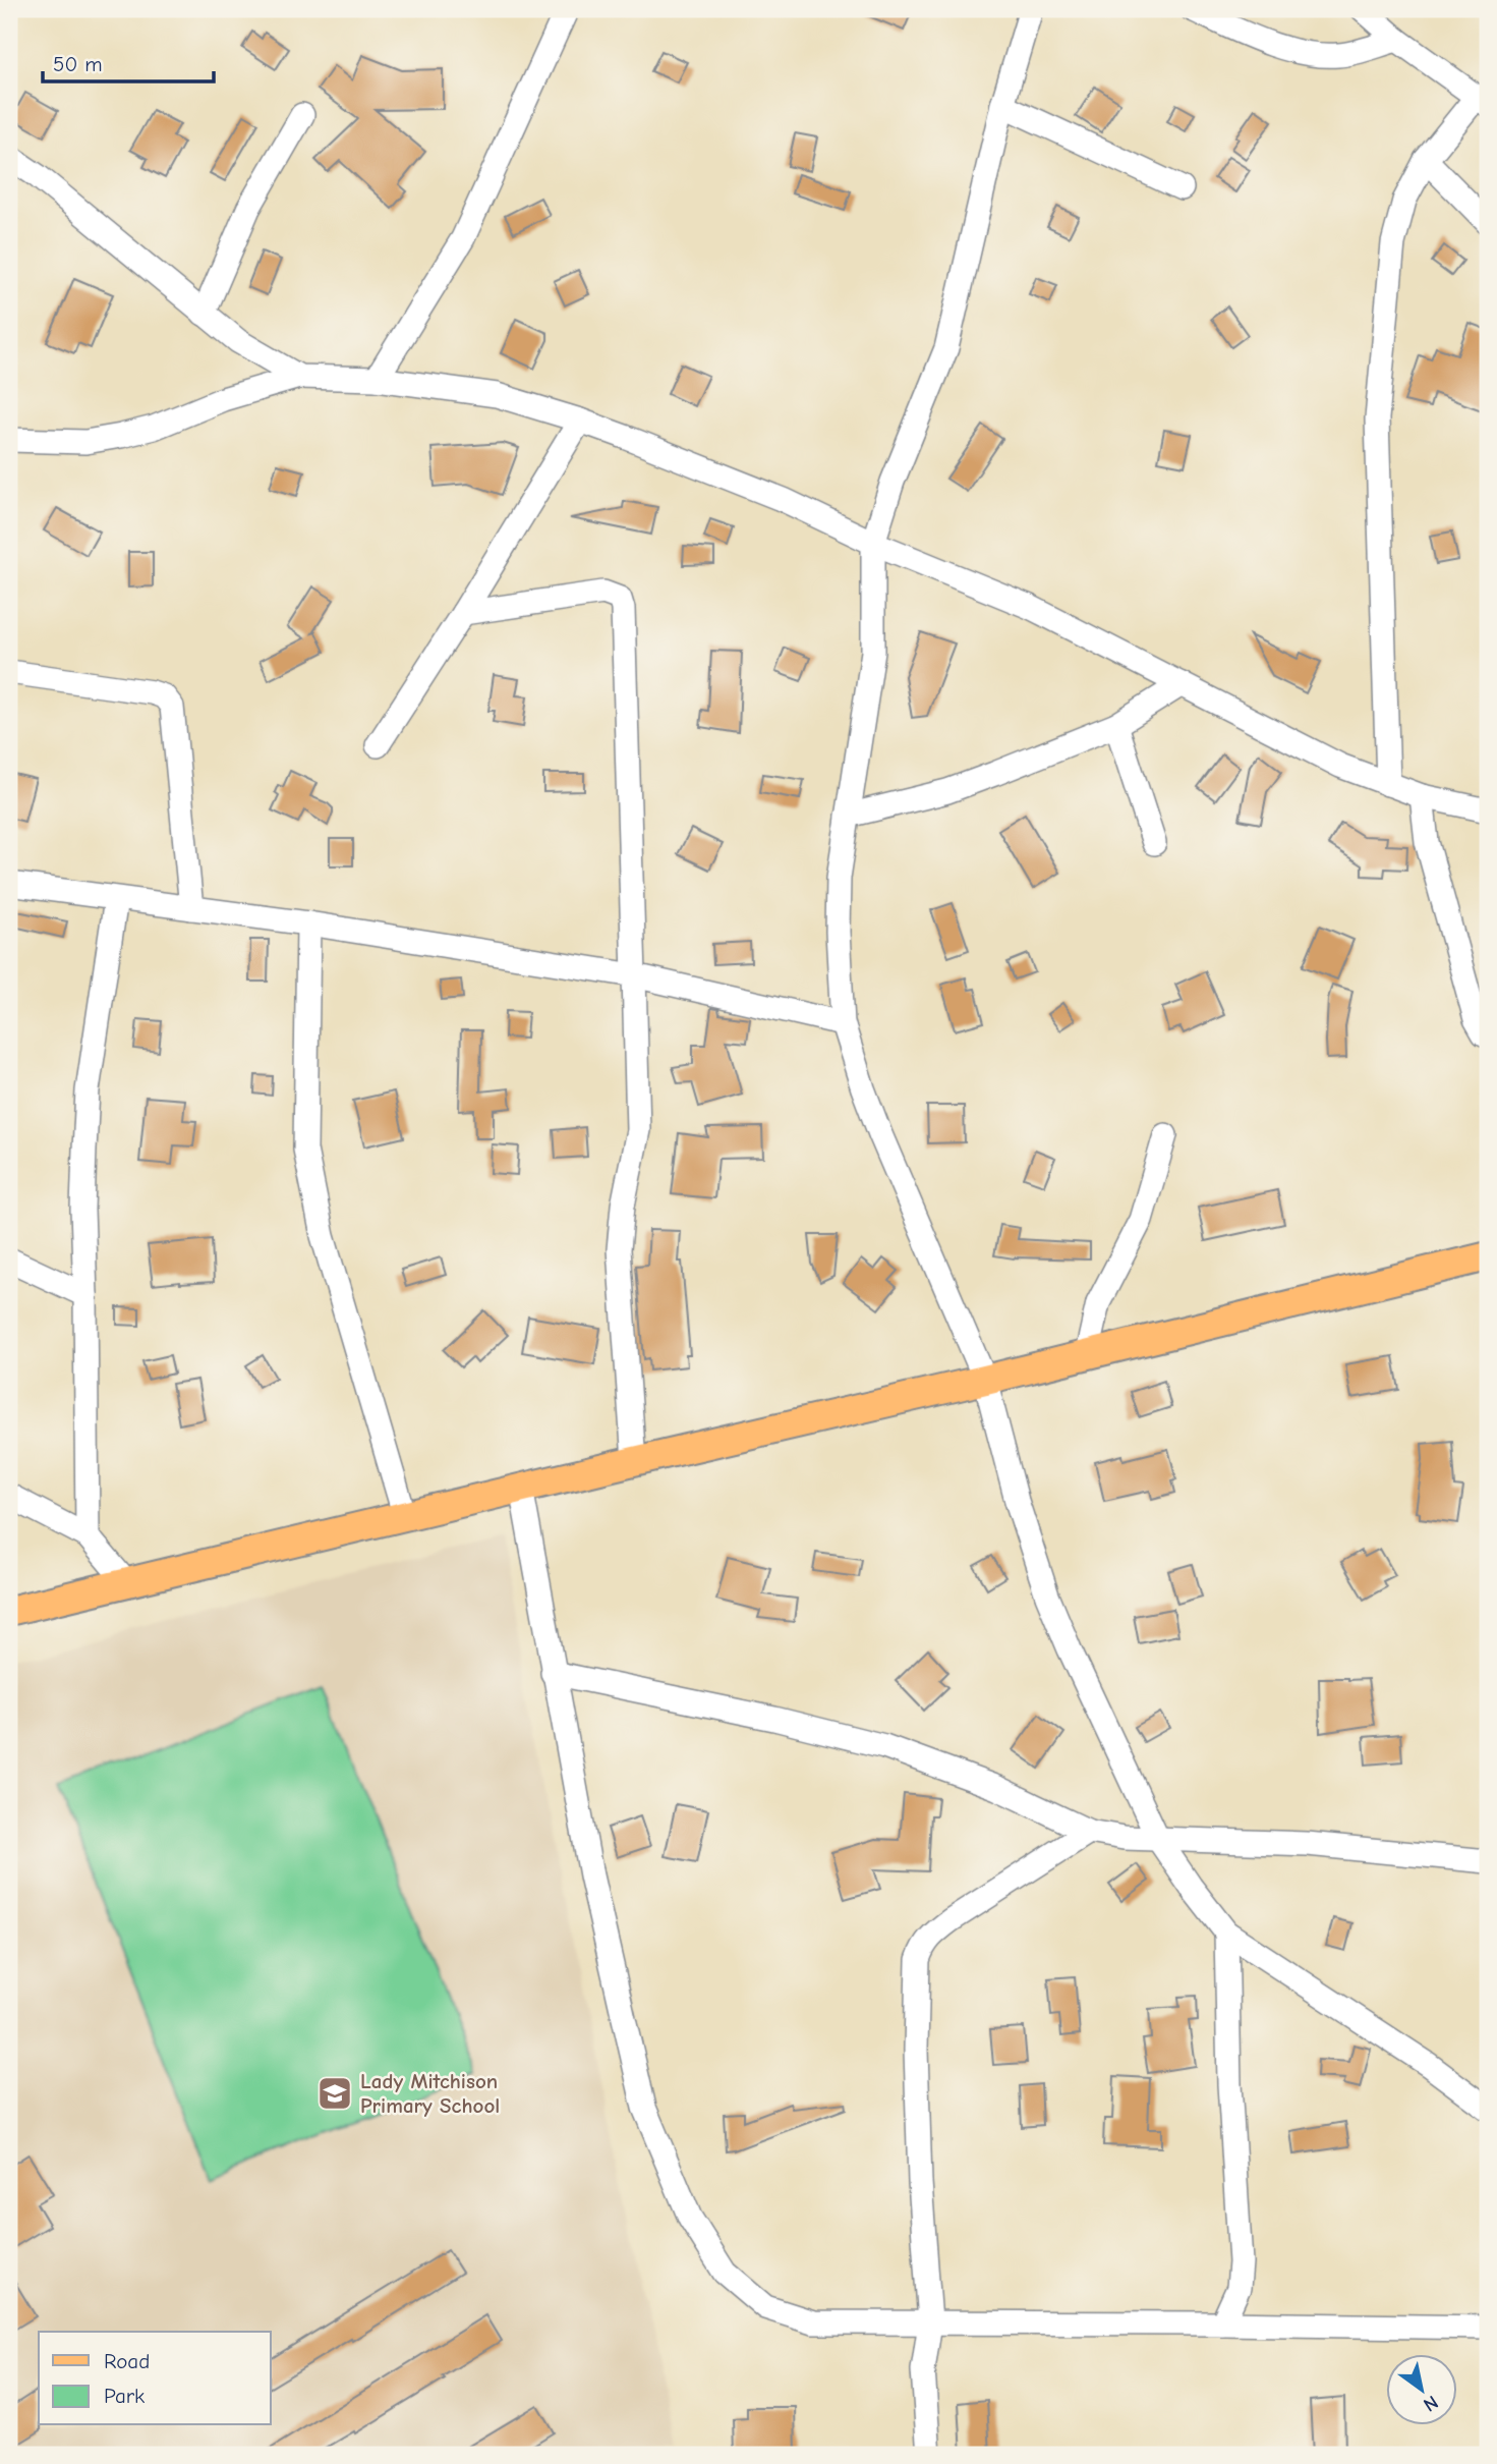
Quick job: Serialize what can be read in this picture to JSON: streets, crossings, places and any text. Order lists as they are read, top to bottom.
{
  "places": {
    "school or university": ["Lady Mitchison Primary School"]
  },
  "legend": ["Road", "Park"],
  "scale_bar": "50 m",
  "north": "bottom right"
}
